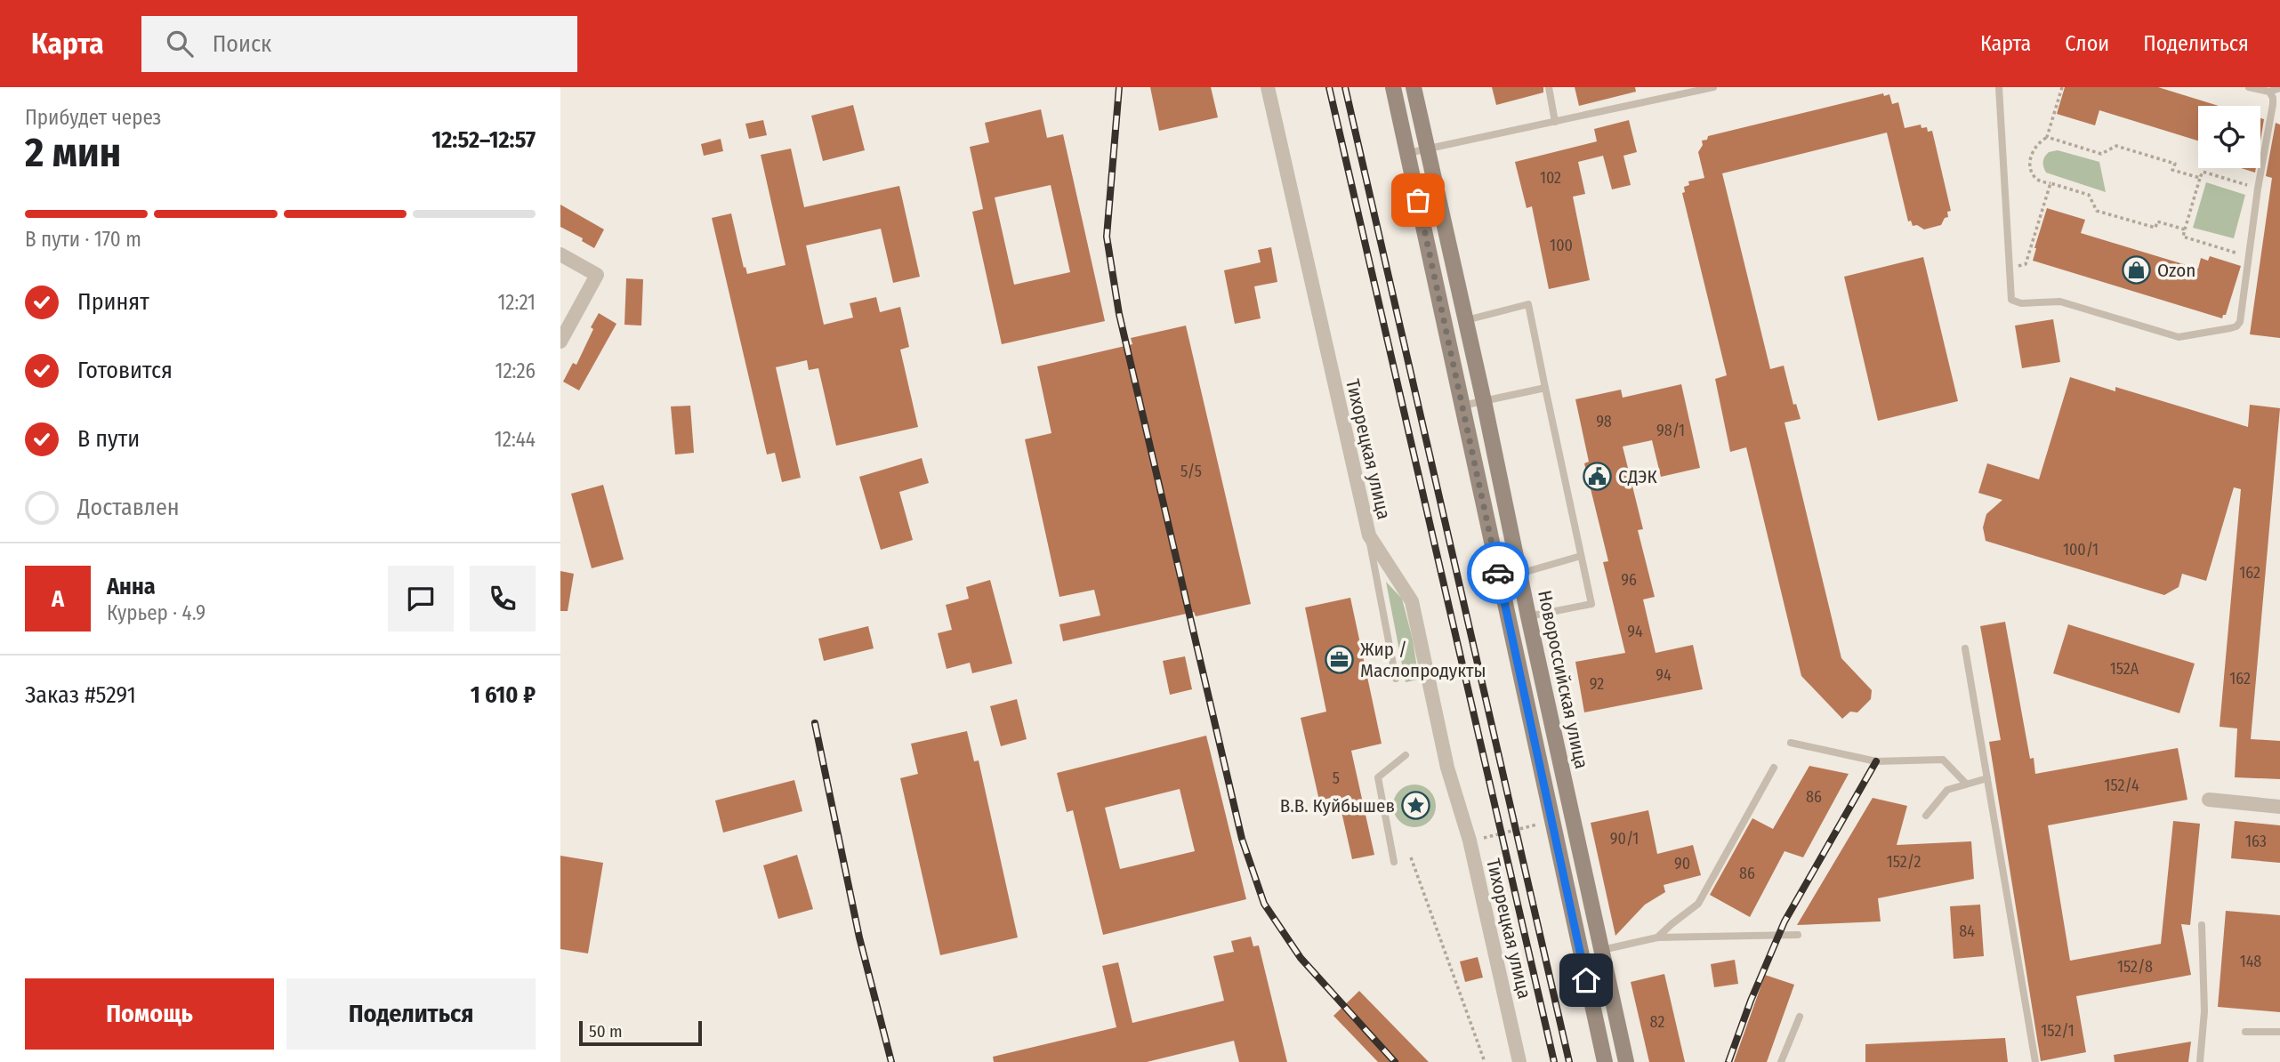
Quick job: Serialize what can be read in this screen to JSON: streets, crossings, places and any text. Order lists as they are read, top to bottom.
{
  "streets": {
    "main road": ["Новороссийская улица"],
    "street": ["Тихорецкая улица"]
  },
  "places": {
    "shop": ["Ozon"],
    "public building": ["СДЭК"],
    "office": ["Жир / Маслопродукты"],
    "place": ["В.В. Куйбышев"]
  },
  "house_numbers": [
    "102",
    "100",
    "98",
    "98/1",
    "5/5",
    "100/1",
    "162",
    "96",
    "94",
    "152А",
    "94",
    "162",
    "92",
    "5",
    "152/4",
    "86",
    "90/1",
    "163",
    "152/2",
    "90",
    "86",
    "84",
    "148",
    "152/8",
    "82",
    "152/1"
  ],
  "scale_bar": "50 m",
  "page": {
    "header": "Карта",
    "search": "Поиск",
    "nav": ["Карта", "Слои", "Поделиться"],
    "heading": ["2 мин", "Прибудет через", "12:52–12:57"],
    "panel": [
      "Анна",
      "Курьер · 4.9",
      "Заказ #5291",
      "1 610 ₽"
    ],
    "bar": "В пути · 170 m",
    "list": [
      ["Принят", "12:21"],
      ["Готовится", "12:26"],
      ["В пути", "12:44"],
      "Доставлен"
    ],
    "round": "А",
    "buttons": ["Помощь", "Поделиться"],
    "scale": "50 m"
  }
}
